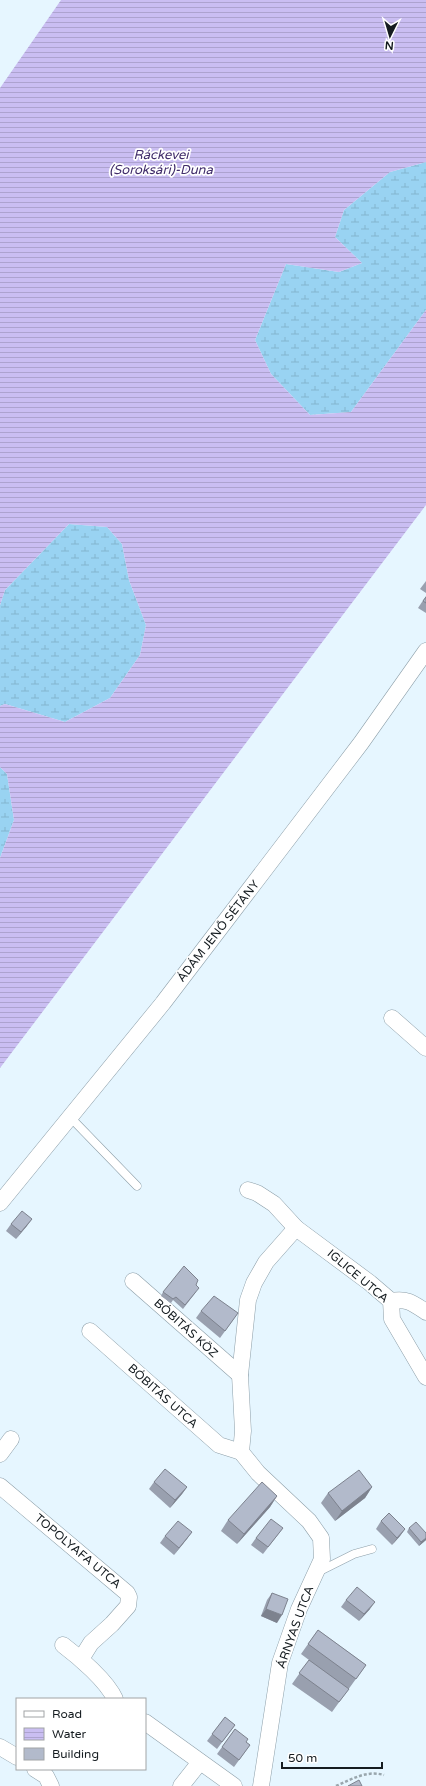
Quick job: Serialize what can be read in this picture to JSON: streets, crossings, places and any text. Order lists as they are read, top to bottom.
{
  "streets": {
    "street": [
      "ÁDÁM JENŐ SÉTÁNY",
      "IGLICE UTCA",
      "BÓBITÁS KÖZ",
      "BÓBITÁS UTCA",
      "TOPOLYAFA UTCA",
      "ÁRNYAS UTCA"
    ]
  },
  "crossings": [
    ["BÓBITÁS UTCA", "ÁRNYAS UTCA"]
  ],
  "water": ["Ráckevei (Soroksári)-Duna"],
  "legend": ["Road", "Water", "Building"],
  "scale_bar": "50 m",
  "north": "bottom"
}
